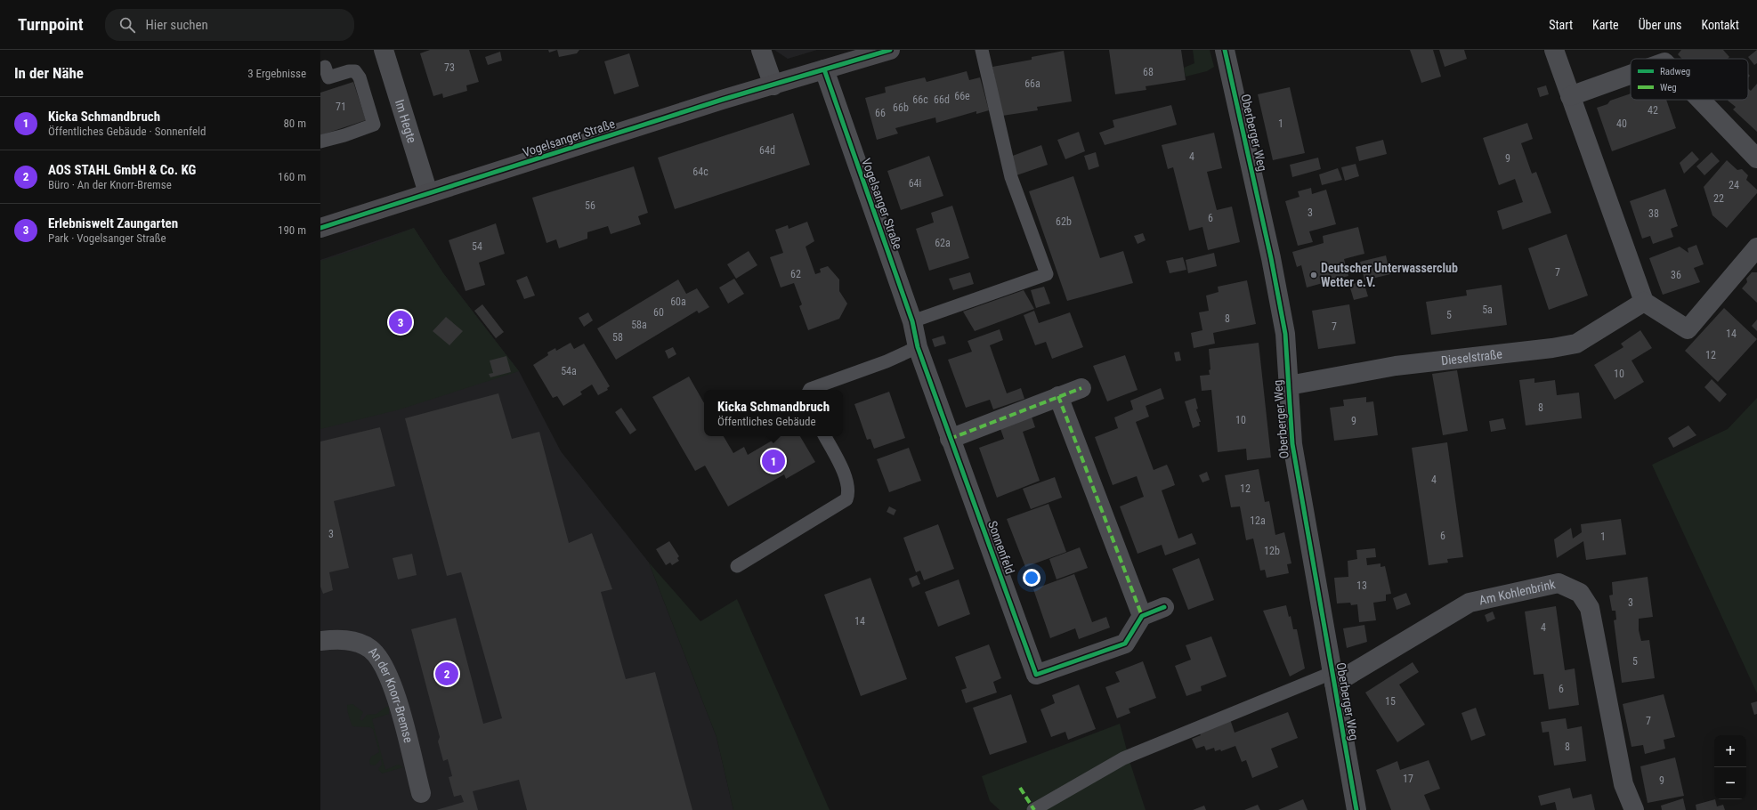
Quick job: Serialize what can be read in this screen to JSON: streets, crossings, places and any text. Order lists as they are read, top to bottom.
{
  "streets": {
    "street": [
      "Im Hegte",
      "Oberberger Weg",
      "Vogelsanger Straße",
      "Dieselstraße",
      "Sonnenfeld",
      "Am Kohlenbrink",
      "An der Knorr-Bremse"
    ]
  },
  "crossings": [
    ["Im Hegte", "Vogelsanger Straße"],
    ["Oberberger Weg", "Dieselstraße"],
    ["Oberberger Weg", "Am Kohlenbrink"],
    ["Vogelsanger Straße", "Sonnenfeld"]
  ],
  "places": ["Deutscher Unterwasserclub Wetter e.V."],
  "house_numbers": [
    "73",
    "68",
    "66a",
    "66e",
    "66c",
    "66d",
    "71",
    "66b",
    "42",
    "66",
    "1",
    "40",
    "64d",
    "4",
    "9",
    "64c",
    "64i",
    "24",
    "22",
    "56",
    "3",
    "38",
    "6",
    "62b",
    "62a",
    "54",
    "7",
    "62",
    "36",
    "60a",
    "5a",
    "60",
    "5",
    "8",
    "58a",
    "7",
    "14",
    "58",
    "12",
    "54a",
    "10",
    "8",
    "10",
    "9",
    "4",
    "12",
    "12a",
    "3",
    "6",
    "1",
    "12b",
    "13",
    "3",
    "14",
    "4",
    "5",
    "6",
    "15",
    "7",
    "8",
    "17",
    "9"
  ],
  "legend": ["Radweg", "Weg"],
  "page": {
    "header": "Turnpoint",
    "search": "Hier suchen",
    "nav": [
      "Start",
      "Karte",
      "Über uns",
      "Kontakt"
    ],
    "heading": ["In der Nähe", "3 Ergebnisse"],
    "list": [
      {
        "mark": "1",
        "name": "Kicka Schmandbruch",
        "note": "Öffentliches Gebäude · Sonnenfeld",
        "value": "80 m"
      },
      {
        "mark": "2",
        "name": "AOS STAHL GmbH & Co. KG",
        "note": "Büro · An der Knorr-Bremse",
        "value": "160 m"
      },
      {
        "mark": "3",
        "name": "Erlebniswelt Zaungarten",
        "note": "Park · Vogelsanger Straße",
        "value": "190 m"
      }
    ],
    "pins": ["3", "1", "2"],
    "popup": ["Kicka Schmandbruch", "Öffentliches Gebäude"],
    "map_buttons": ["+", "−"]
  }
}
